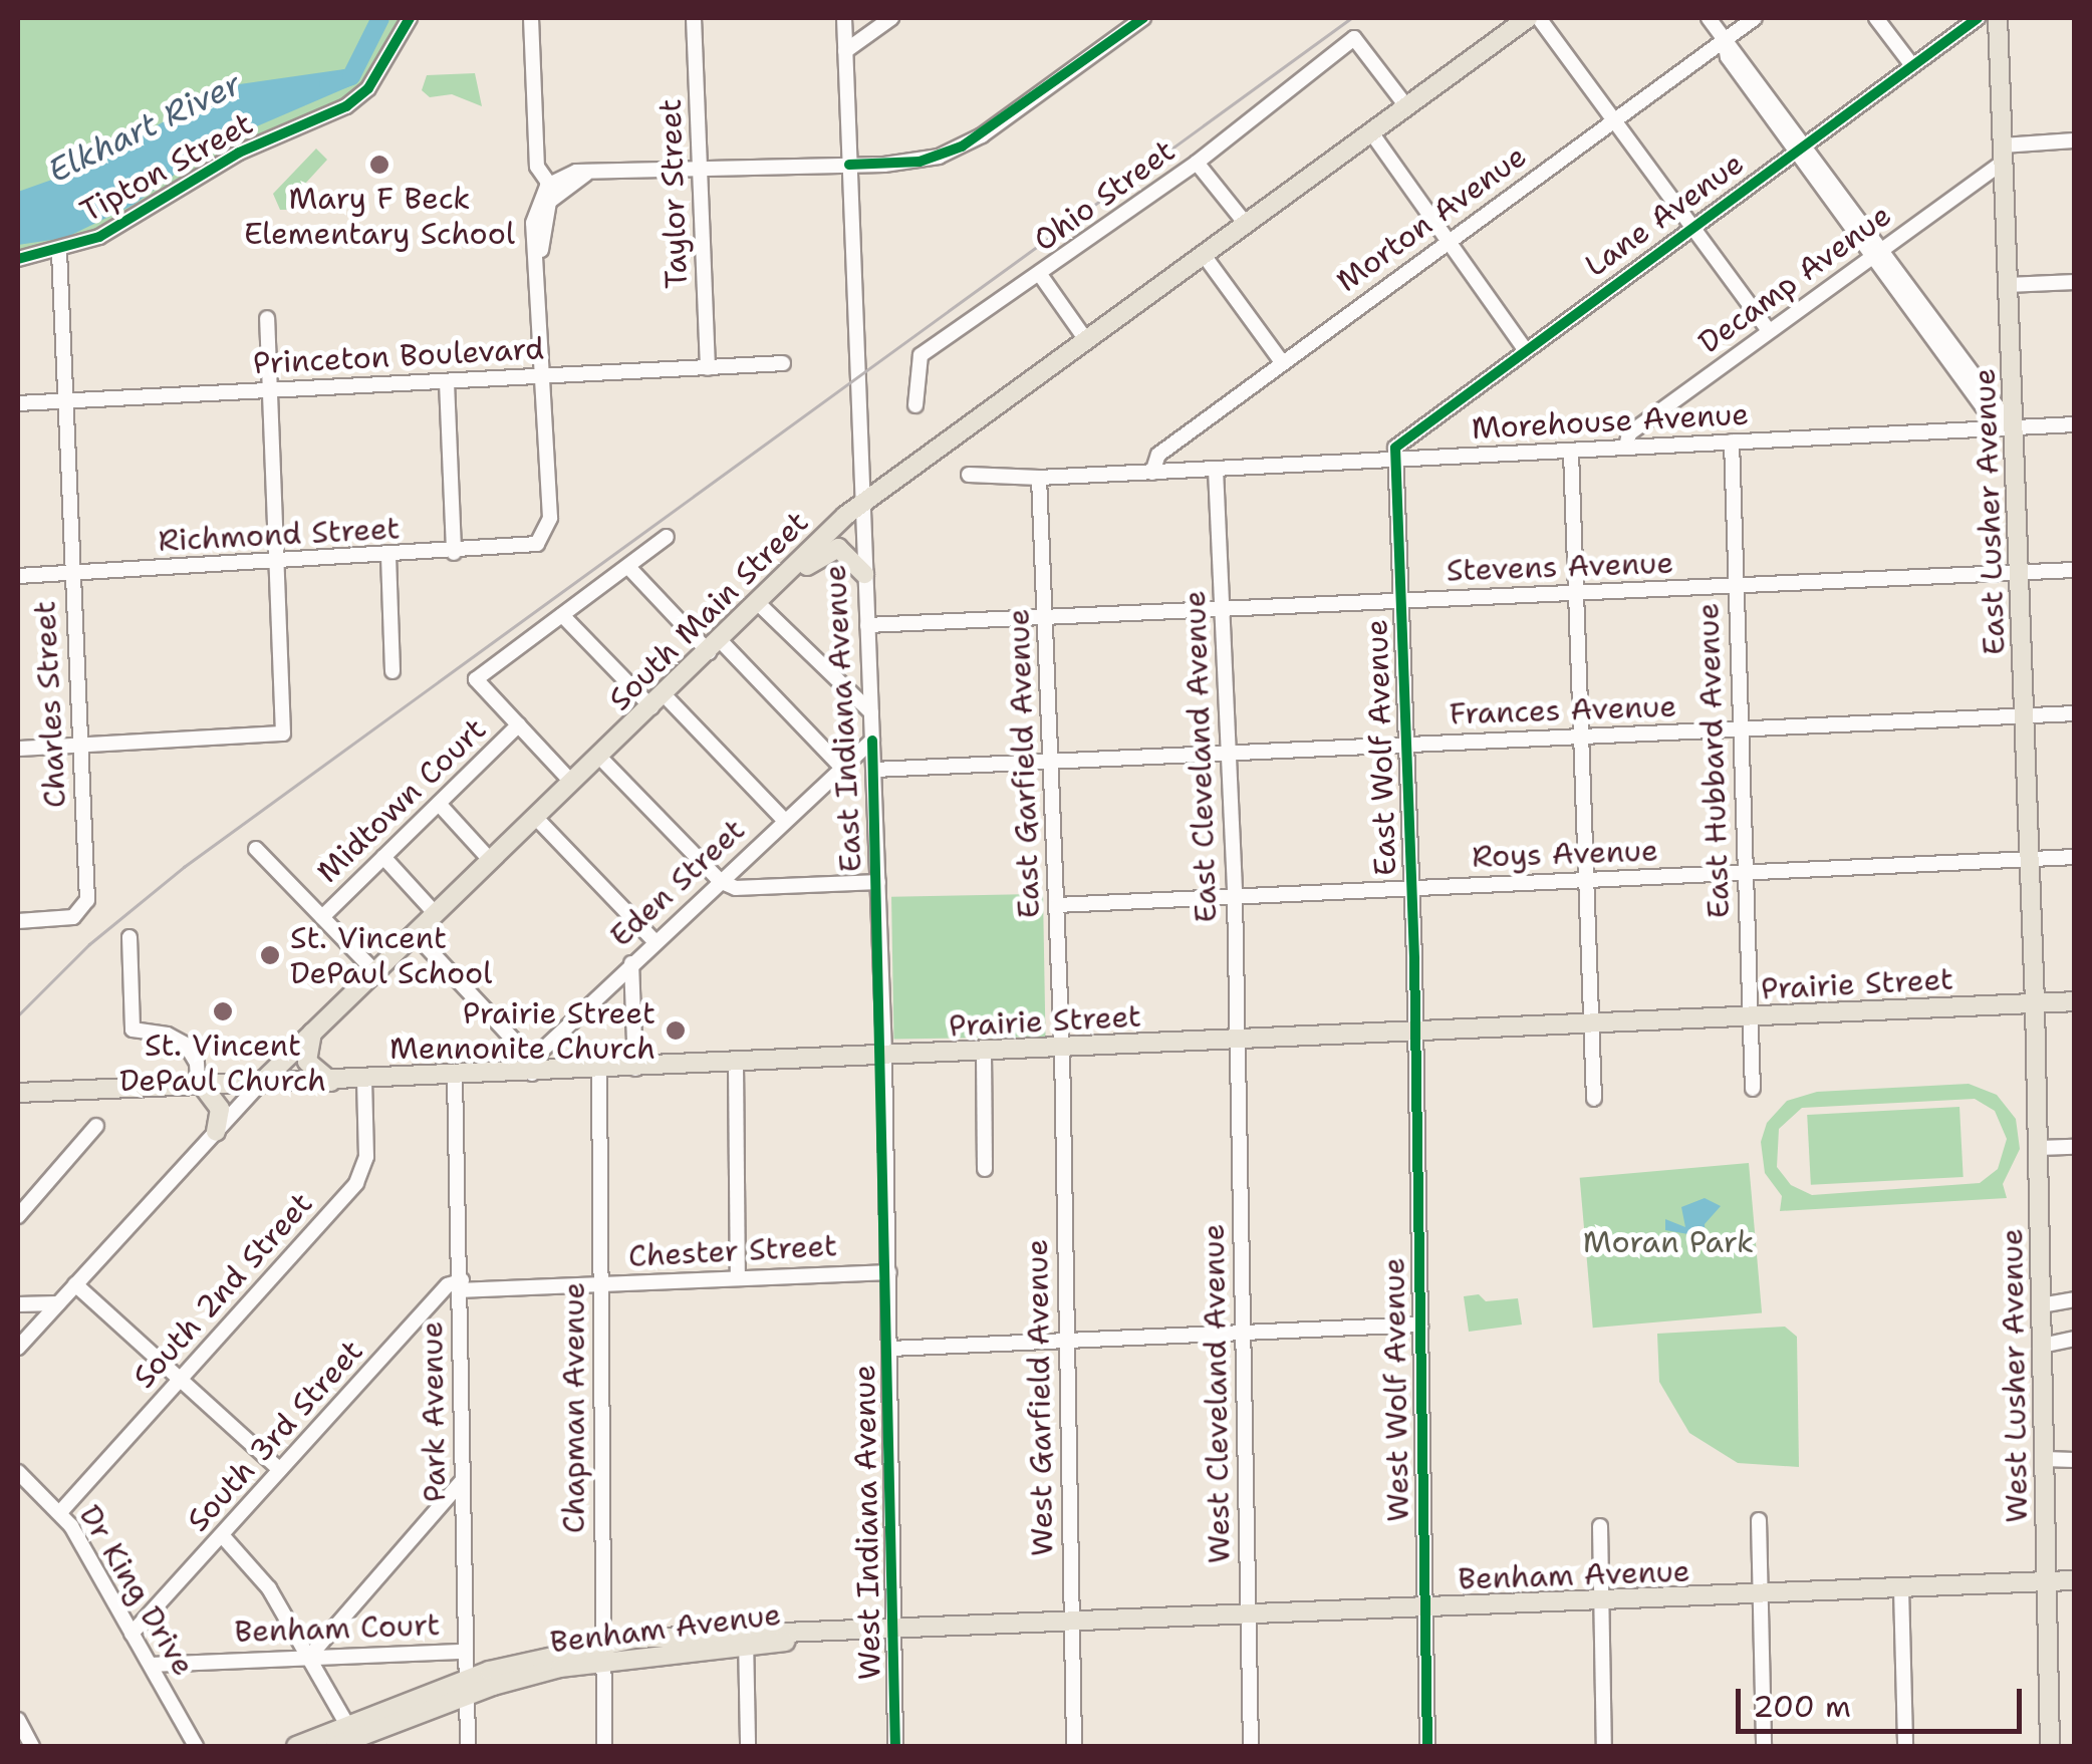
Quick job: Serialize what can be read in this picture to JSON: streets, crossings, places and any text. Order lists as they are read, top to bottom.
{
  "streets": {
    "main road": [
      "East Lusher Avenue",
      "South Main Street",
      "Prairie Street",
      "West Lusher Avenue",
      "Benham Avenue"
    ],
    "street": [
      "Tipton Street",
      "Taylor Street",
      "Ohio Street",
      "Lane Avenue",
      "Morton Avenue",
      "Decamp Avenue",
      "Princeton Boulevard",
      "Morehouse Avenue",
      "Richmond Street",
      "Stevens Avenue",
      "Charles Street",
      "Frances Avenue",
      "East Indiana Avenue",
      "East Wolf Avenue",
      "East Cleveland Avenue",
      "East Hubbard Avenue",
      "East Garfield Avenue",
      "Midtown Court",
      "Roys Avenue",
      "Eden Street",
      "Chester Street",
      "South 2nd Street",
      "West Wolf Avenue",
      "West Cleveland Avenue",
      "West Garfield Avenue",
      "Chapman Avenue",
      "Park Avenue",
      "South 3rd Street",
      "West Indiana Avenue",
      "Dr King Drive",
      "Benham Court"
    ]
  },
  "crossings": [
    ["Tipton Street", "Charles Street"],
    ["Taylor Street", "Princeton Boulevard"],
    ["Ohio Street", "South Main Street"],
    ["Lane Avenue", "Morehouse Avenue"],
    ["Lane Avenue", "East Wolf Avenue"],
    ["Morton Avenue", "Morehouse Avenue"],
    ["Decamp Avenue", "Morehouse Avenue"],
    ["Decamp Avenue", "East Lusher Avenue"],
    ["Princeton Boulevard", "Richmond Street"],
    ["Princeton Boulevard", "Charles Street"],
    ["Morehouse Avenue", "East Lusher Avenue"],
    ["Morehouse Avenue", "East Wolf Avenue"],
    ["Morehouse Avenue", "East Cleveland Avenue"],
    ["Morehouse Avenue", "East Hubbard Avenue"],
    ["Morehouse Avenue", "East Garfield Avenue"],
    ["East Lusher Avenue", "Stevens Avenue"],
    ["East Lusher Avenue", "Frances Avenue"],
    ["East Lusher Avenue", "Roys Avenue"],
    ["East Lusher Avenue", "Prairie Street"],
    ["East Lusher Avenue", "West Lusher Avenue"],
    ["Richmond Street", "Charles Street"],
    ["Stevens Avenue", "East Indiana Avenue"],
    ["Stevens Avenue", "East Wolf Avenue"],
    ["Stevens Avenue", "East Cleveland Avenue"],
    ["Stevens Avenue", "East Hubbard Avenue"],
    ["Stevens Avenue", "East Garfield Avenue"],
    ["South Main Street", "East Indiana Avenue"],
    ["South Main Street", "Prairie Street"],
    ["Frances Avenue", "East Indiana Avenue"],
    ["Frances Avenue", "East Wolf Avenue"],
    ["Frances Avenue", "East Cleveland Avenue"],
    ["Frances Avenue", "East Hubbard Avenue"],
    ["Frances Avenue", "East Garfield Avenue"],
    ["East Indiana Avenue", "Eden Street"],
    ["East Indiana Avenue", "Prairie Street"],
    ["East Indiana Avenue", "West Indiana Avenue"],
    ["East Wolf Avenue", "Roys Avenue"],
    ["East Wolf Avenue", "Prairie Street"],
    ["East Wolf Avenue", "West Wolf Avenue"],
    ["East Cleveland Avenue", "Roys Avenue"],
    ["East Cleveland Avenue", "Prairie Street"],
    ["East Cleveland Avenue", "West Cleveland Avenue"],
    ["East Hubbard Avenue", "Roys Avenue"],
    ["East Hubbard Avenue", "Prairie Street"],
    ["East Garfield Avenue", "Roys Avenue"],
    ["East Garfield Avenue", "Prairie Street"],
    ["East Garfield Avenue", "West Garfield Avenue"],
    ["Eden Street", "Prairie Street"],
    ["Prairie Street", "South 2nd Street"],
    ["Prairie Street", "West Lusher Avenue"],
    ["Prairie Street", "West Wolf Avenue"],
    ["Prairie Street", "West Cleveland Avenue"],
    ["Prairie Street", "West Garfield Avenue"],
    ["Prairie Street", "Chapman Avenue"],
    ["Prairie Street", "Park Avenue"],
    ["Prairie Street", "West Indiana Avenue"],
    ["Chester Street", "Chapman Avenue"],
    ["Chester Street", "Park Avenue"],
    ["Chester Street", "South 3rd Street"],
    ["Chester Street", "West Indiana Avenue"],
    ["South 2nd Street", "Dr King Drive"],
    ["West Lusher Avenue", "Benham Avenue"],
    ["West Wolf Avenue", "Benham Avenue"],
    ["West Cleveland Avenue", "Benham Avenue"],
    ["West Garfield Avenue", "Benham Avenue"],
    ["Chapman Avenue", "Benham Avenue"],
    ["Park Avenue", "South 3rd Street"],
    ["Park Avenue", "Benham Avenue"],
    ["Park Avenue", "Benham Court"],
    ["South 3rd Street", "Dr King Drive"],
    ["West Indiana Avenue", "Benham Avenue"],
    ["Dr King Drive", "Benham Court"]
  ],
  "water": ["Elkhart River"],
  "parks": ["Moran Park"],
  "places": [
    "Mary F Beck Elementary School",
    "St. Vincent DePaul School",
    "St. Vincent DePaul Church",
    "Prairie Street Mennonite Church"
  ],
  "scale_bar": "200 m"
}
